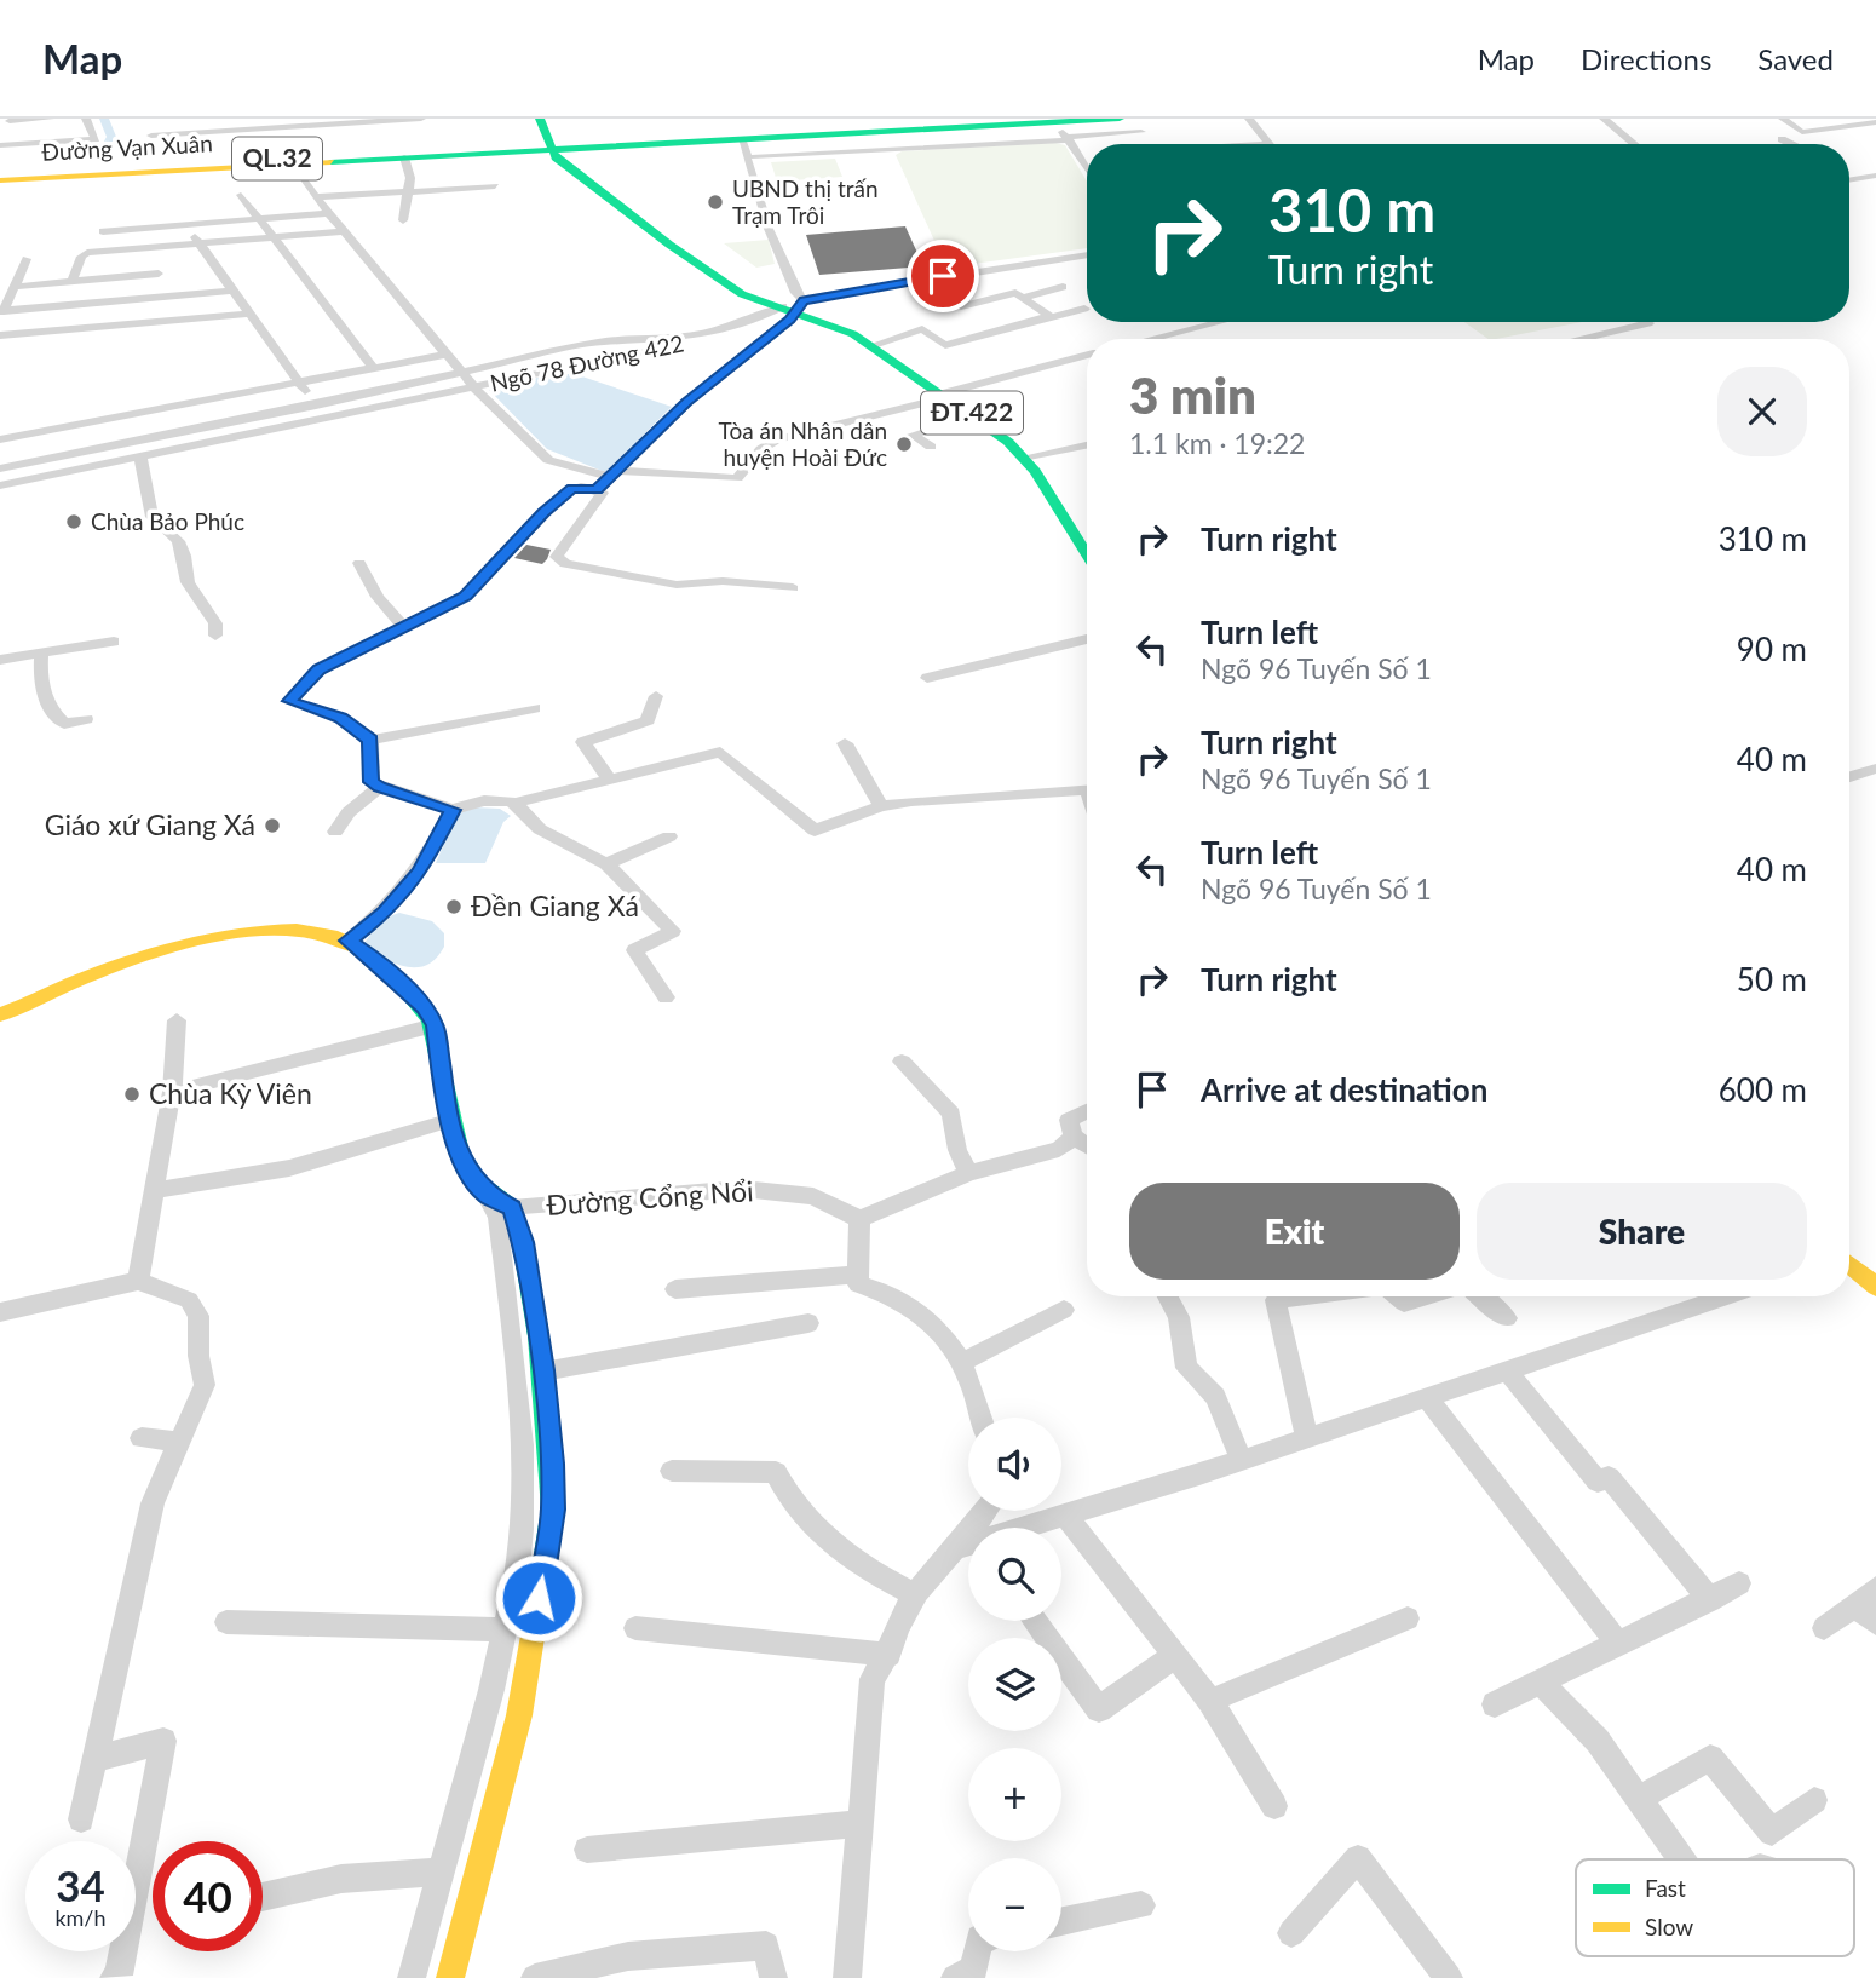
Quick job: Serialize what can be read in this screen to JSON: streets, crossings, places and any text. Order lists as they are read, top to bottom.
{
  "streets": {
    "main road": ["Đường Vạn Xuân", "QL.32", "ĐT.422"],
    "street": ["Ngõ 78 Đường 422", "Đường Cổng Nổi"]
  },
  "crossings": [
    ["Đường Vạn Xuân", "ĐT.422"],
    ["Ngõ 78 Đường 422", "ĐT.422"]
  ],
  "places": [
    "UBND thị trấn Trạm Trôi",
    "Tòa án Nhân dân huyện Hoài Đức",
    "Chùa Bảo Phúc",
    "Giáo xứ Giang Xá",
    "Đền Giang Xá",
    "Chùa Kỳ Viên"
  ],
  "legend": ["Fast", "Slow"],
  "page": {
    "header": "Map",
    "nav": ["Map", "Directions", "Saved"],
    "turn": ["310 m", "Turn right"],
    "heading": ["3 min", "1.1 km · 19:22"],
    "list": [
      {
        "name": "Turn right",
        "value": "310 m"
      },
      {
        "name": "Turn left",
        "note": "Ngõ 96 Tuyến Số 1",
        "value": "90 m"
      },
      {
        "name": "Turn right",
        "note": "Ngõ 96 Tuyến Số 1",
        "value": "40 m"
      },
      {
        "name": "Turn left",
        "note": "Ngõ 96 Tuyến Số 1",
        "value": "40 m"
      },
      {
        "name": "Turn right",
        "value": "50 m"
      },
      {
        "name": "Arrive at destination",
        "value": "600 m"
      }
    ],
    "buttons": ["Exit", "Share"],
    "map_buttons": ["+", "−"],
    "speed": "34 km/h",
    "limit": "40"
  }
}
